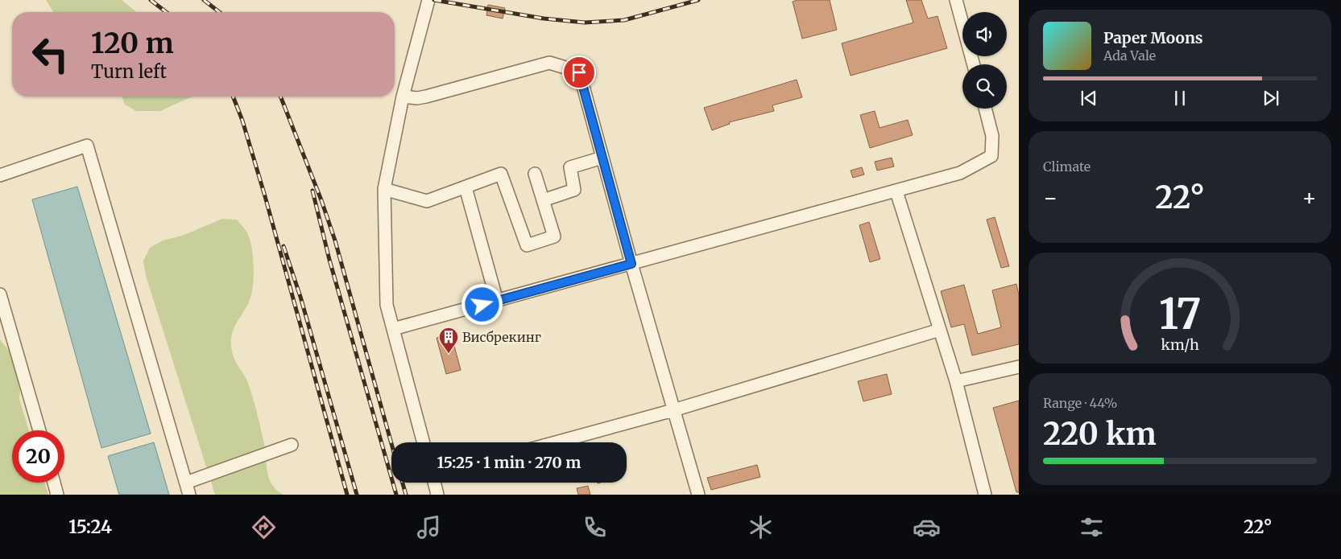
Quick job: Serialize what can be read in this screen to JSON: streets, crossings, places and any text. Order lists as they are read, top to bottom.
{
  "places": {
    "building": ["Висбрекинг"]
  },
  "page": {
    "turn": ["120 m", "Turn left"],
    "song": ["Paper Moons", "Ada Vale"],
    "tile": [
      "Climate",
      ["Range · 44%", "220 km"]
    ],
    "heat": ["−", "22°", "+"],
    "limit": "20",
    "trip": "15:25 · 1 min · 270 m",
    "tabs": ["15:24", "22°"],
    "gauge": ["17", "km/h"]
  }
}
